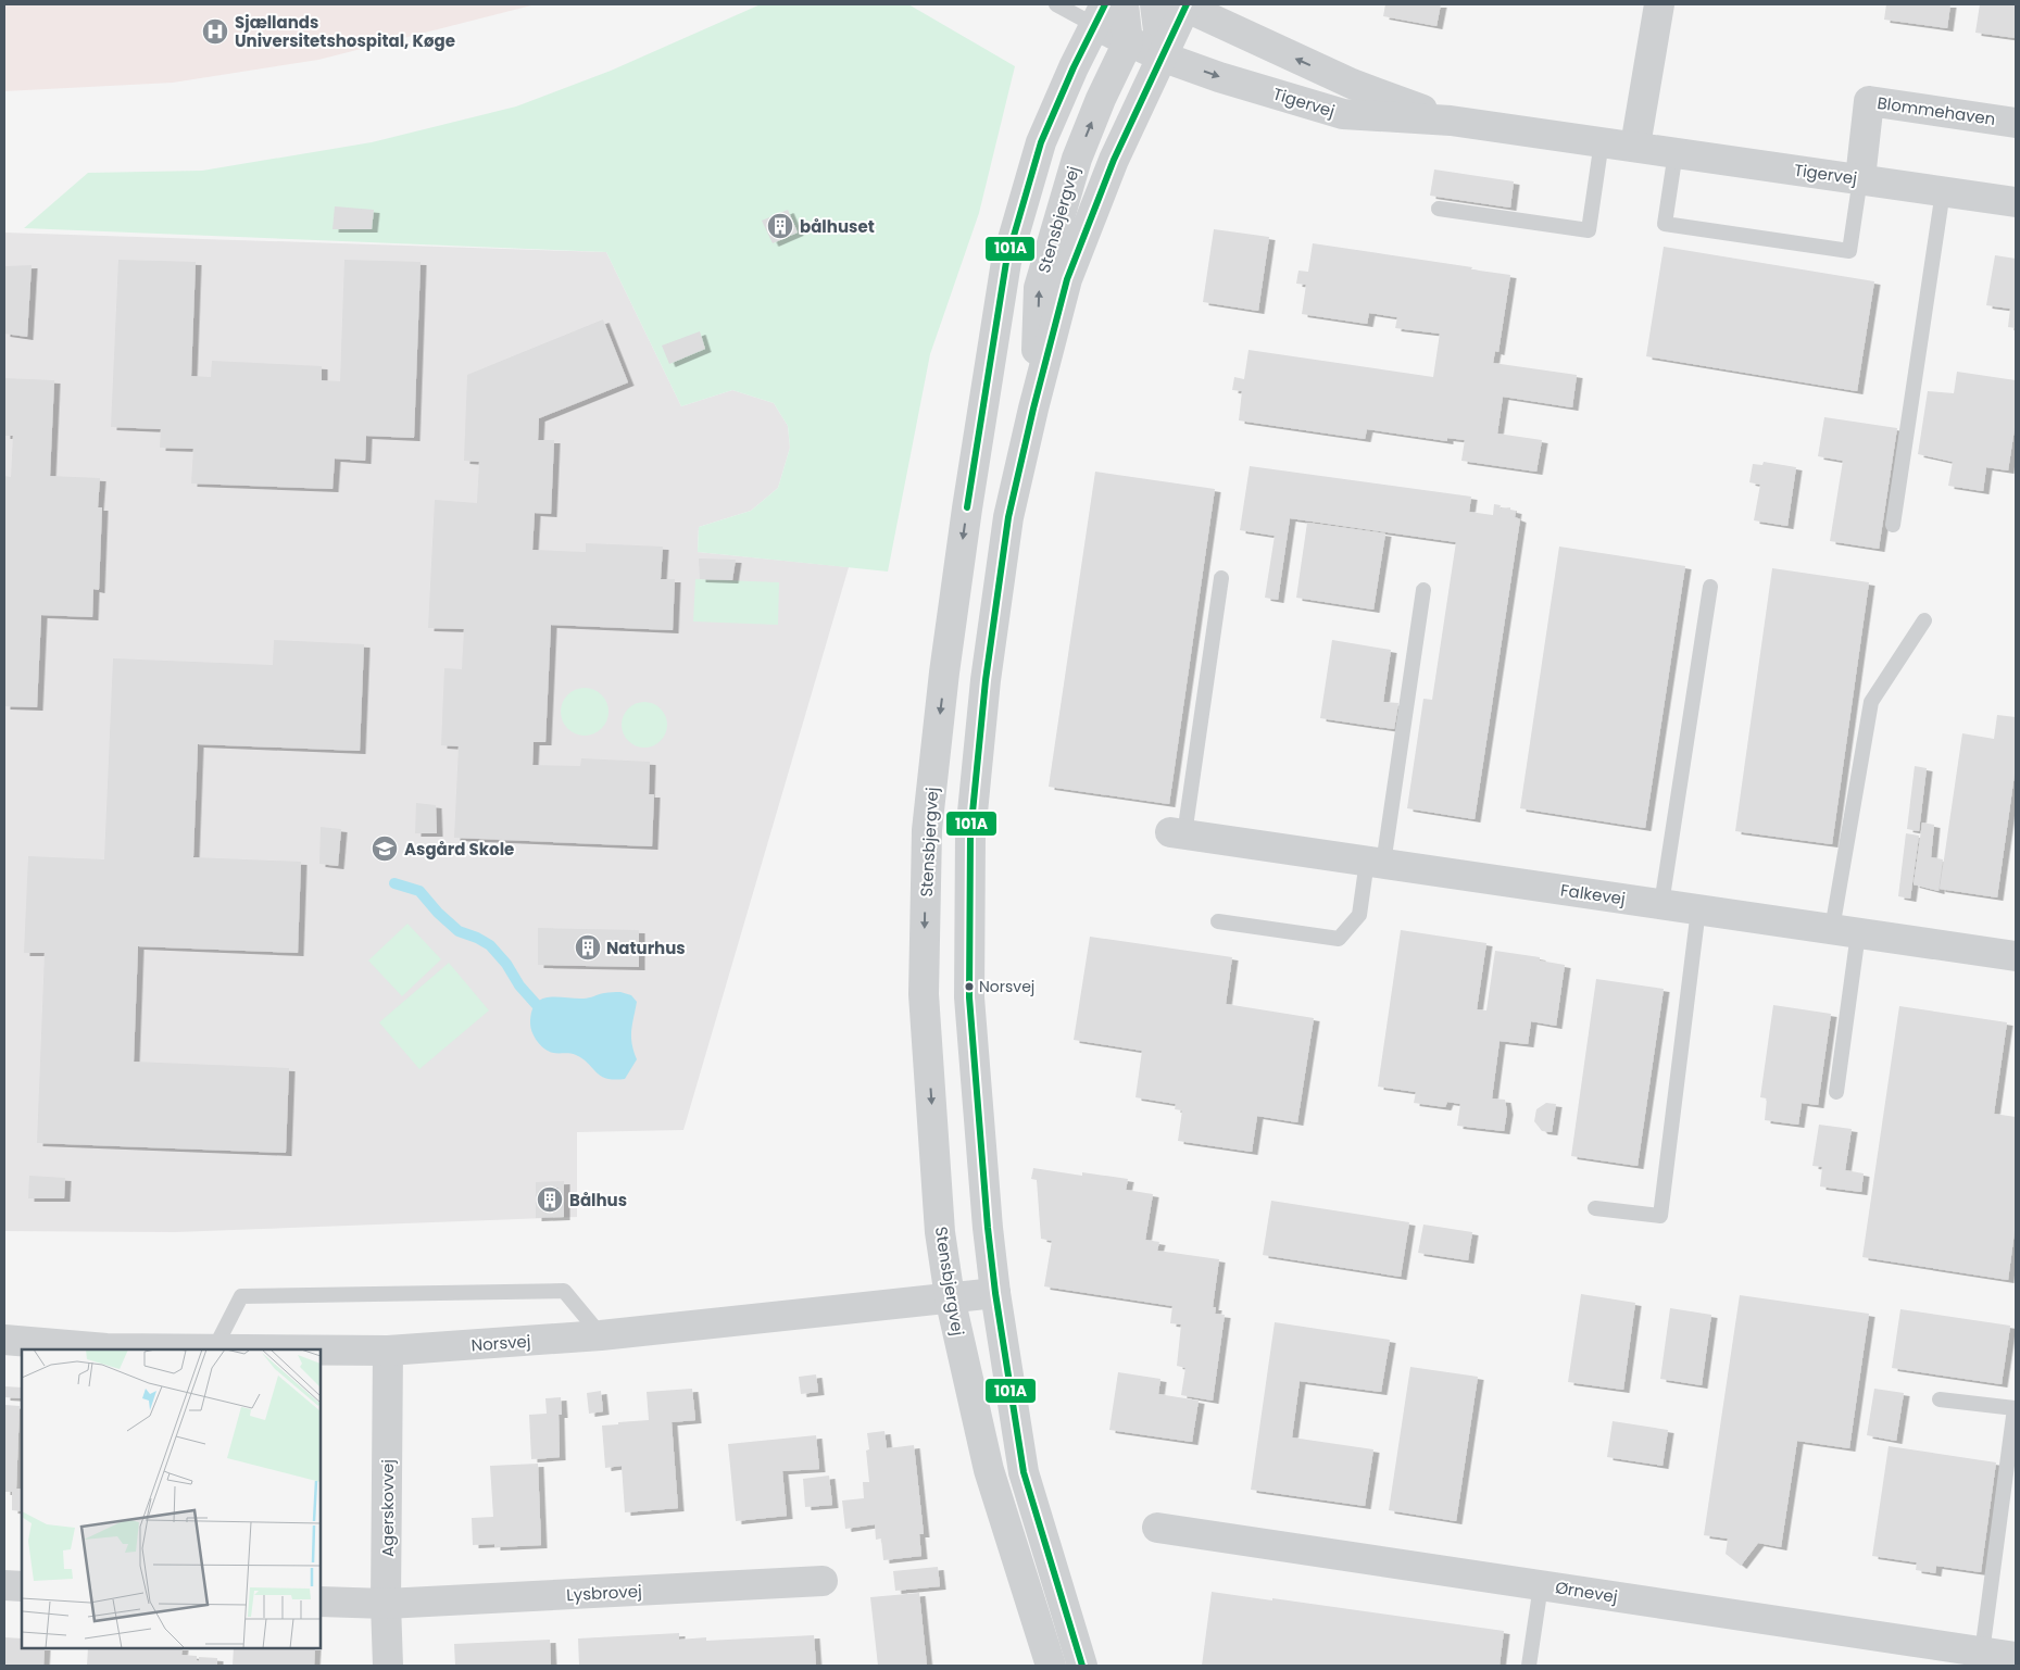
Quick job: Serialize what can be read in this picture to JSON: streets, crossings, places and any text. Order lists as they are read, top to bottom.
{
  "streets": {
    "street": [
      "Tigervej",
      "Blommehaven",
      "Stensbjergvej",
      "Falkevej",
      "Norsvej",
      "Agerskovvej",
      "Ørnevej",
      "Lysbrovej"
    ]
  },
  "crossings": [
    ["Tigervej", "Blommehaven"],
    ["Tigervej", "Stensbjergvej"],
    ["Stensbjergvej", "Norsvej"],
    ["Norsvej", "Agerskovvej"],
    ["Agerskovvej", "Lysbrovej"]
  ],
  "places": {
    "hospital": ["Sjællands Universitetshospital, Køge"],
    "building": ["bålhuset", "Naturhus", "Bålhus"],
    "school or university": ["Asgård Skole"],
    "other": ["Norsvej"]
  },
  "lines": ["transit line 101A"]
}
